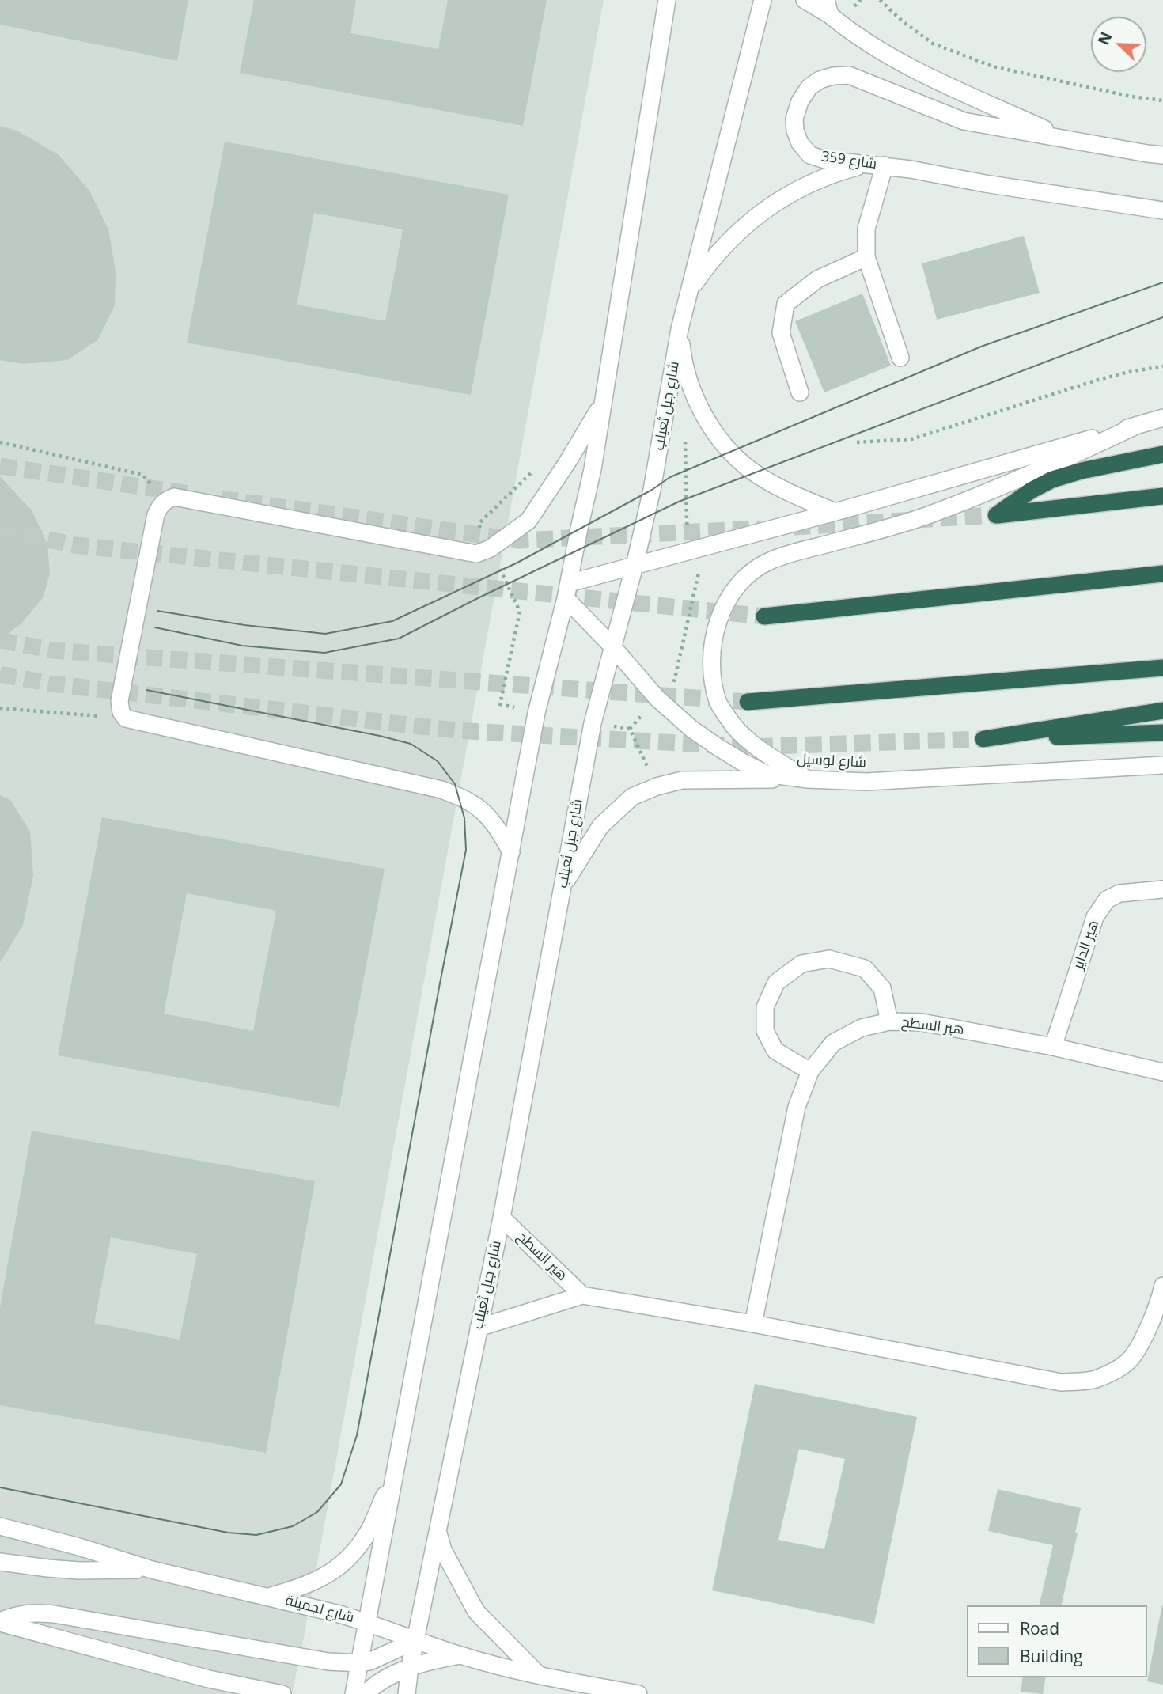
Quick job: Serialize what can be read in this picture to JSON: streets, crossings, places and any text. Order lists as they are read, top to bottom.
{
  "streets": {
    "street": [
      "شارع 359",
      "شارع جبل ثعيلب",
      "شارع لوسيل",
      "هير الداير",
      "هير السطح",
      "شارع لجميلة"
    ]
  },
  "crossings": [
    ["شارع جبل ثعيلب", "شارع لوسيل"],
    ["شارع جبل ثعيلب", "هير السطح"],
    ["شارع جبل ثعيلب", "شارع لجميلة"],
    ["هير الداير", "هير السطح"]
  ],
  "legend": ["Road", "Building"],
  "north": "top left"
}
